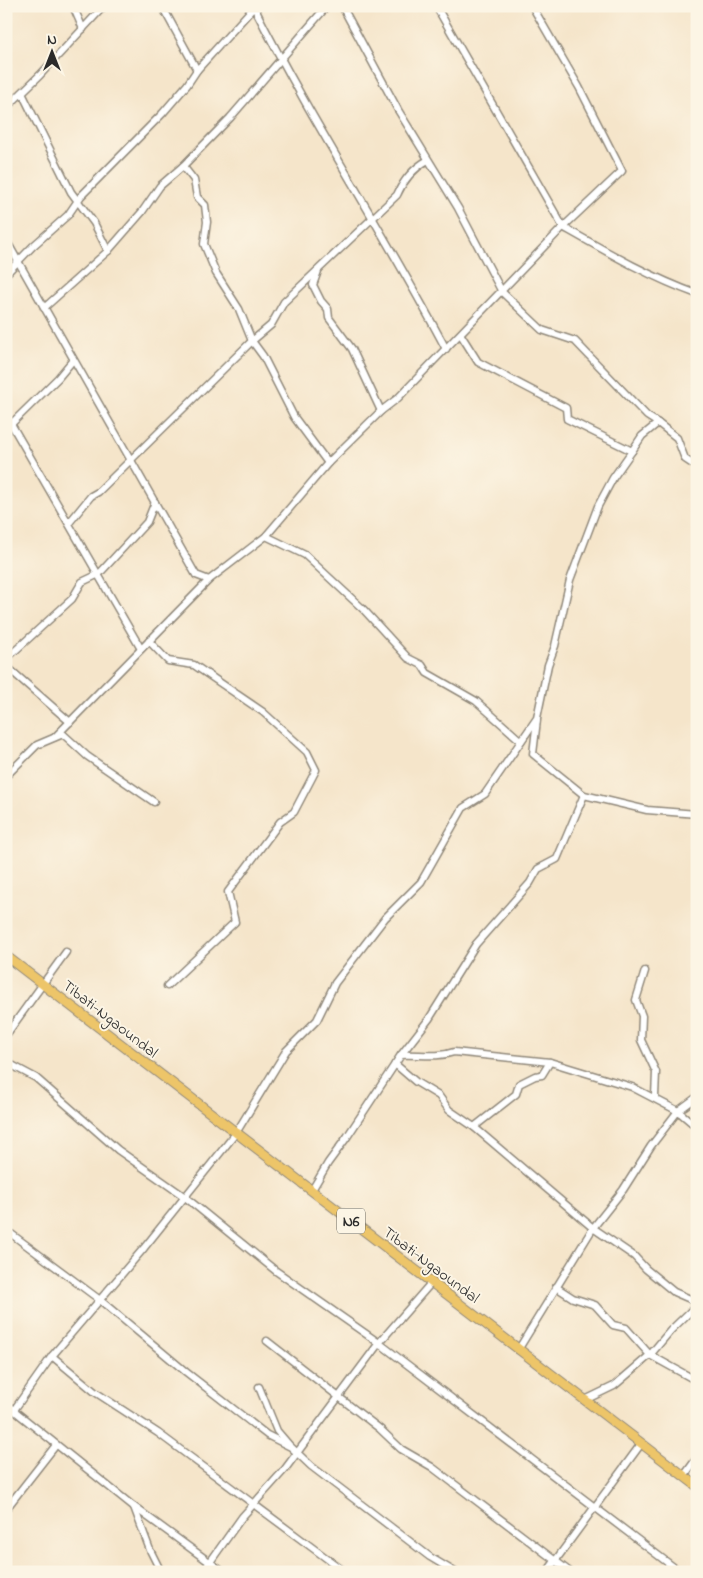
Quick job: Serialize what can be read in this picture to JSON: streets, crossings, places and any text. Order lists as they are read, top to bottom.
{
  "streets": {
    "highway": ["Tibati-Ngaoundal", "N6"]
  },
  "north": "top"
}
